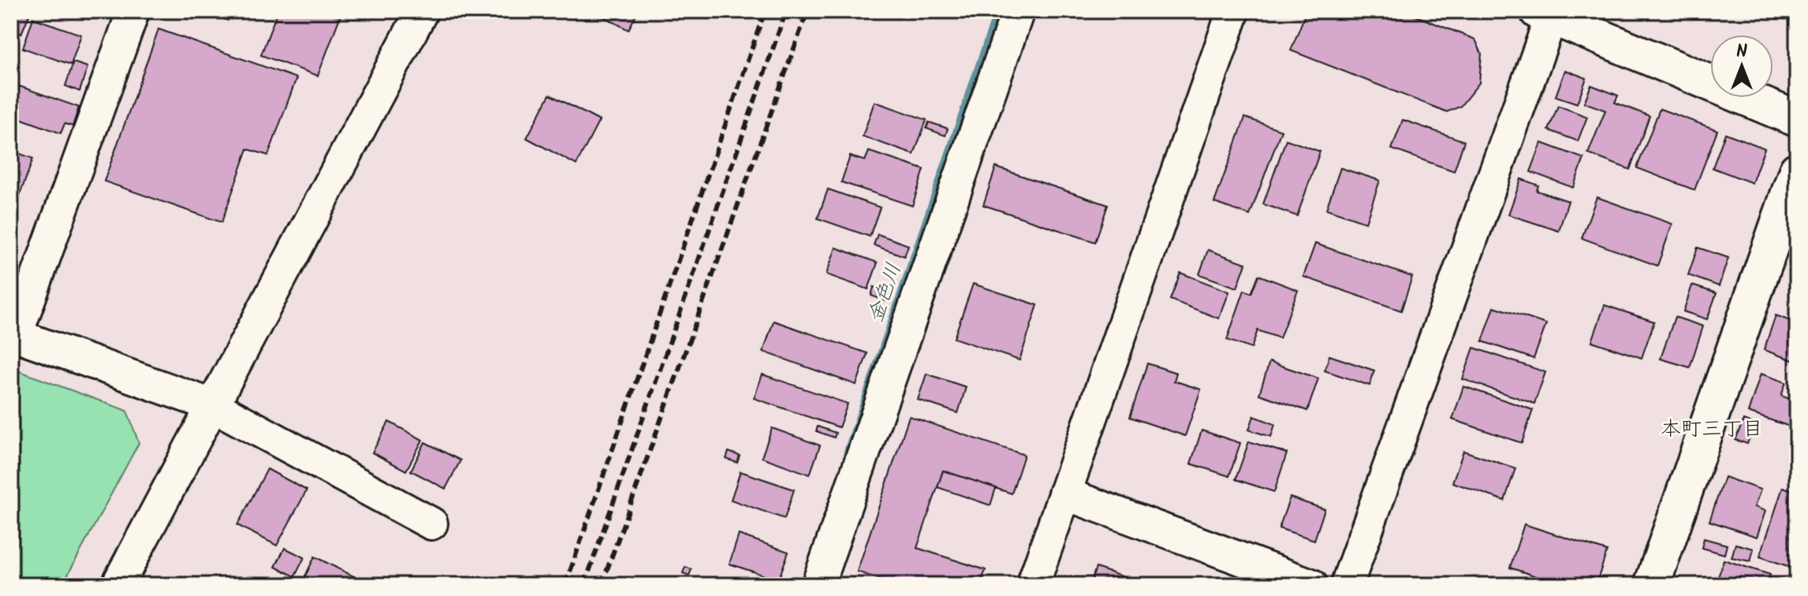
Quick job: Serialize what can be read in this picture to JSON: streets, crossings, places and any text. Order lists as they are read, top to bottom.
{
  "districts": ["本町三丁目"],
  "water": ["金色川"],
  "north": "top"
}
